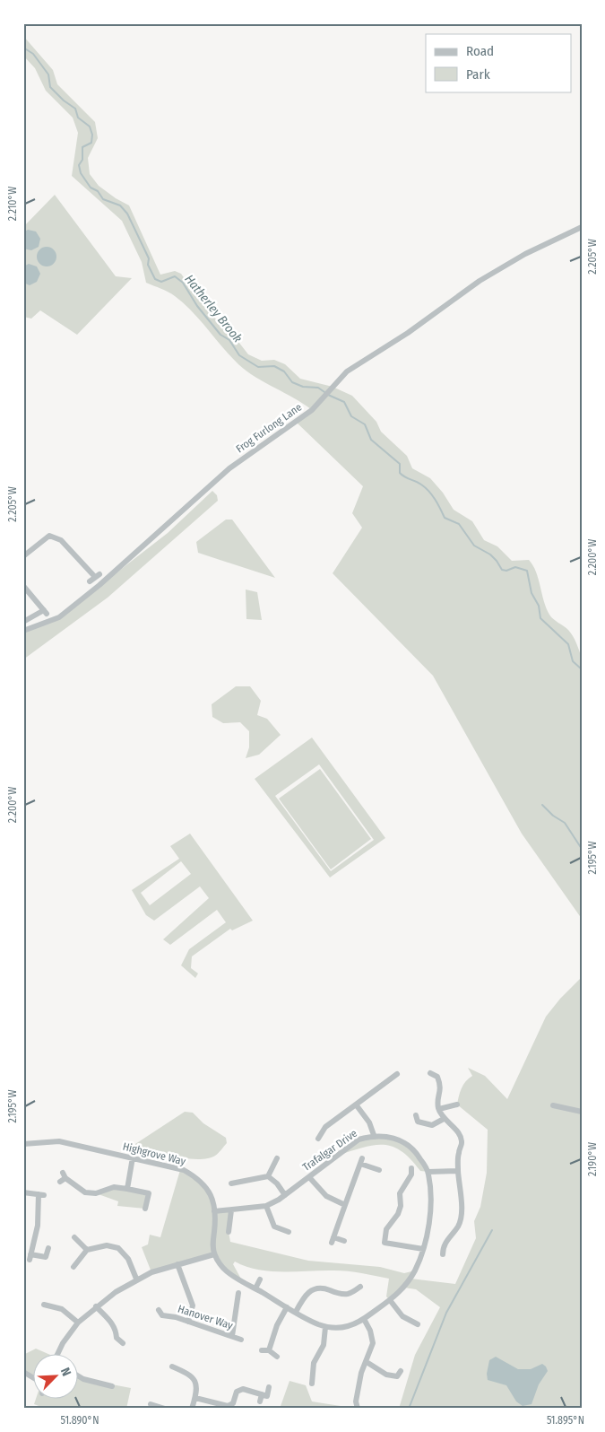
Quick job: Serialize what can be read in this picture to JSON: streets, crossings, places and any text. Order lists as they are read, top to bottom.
{
  "streets": {
    "street": [
      "Frog Furlong Lane",
      "Trafalgar Drive",
      "Highgrove Way",
      "Hanover Way"
    ]
  },
  "crossings": [
    ["Trafalgar Drive", "Highgrove Way"]
  ],
  "water": ["Hatherley Brook"],
  "legend": ["Road", "Park"],
  "north": "top right",
  "coordinates": [
    "2.210°W",
    "2.205°W",
    "2.200°W",
    "2.195°W",
    "2.190°W",
    "51.890°N",
    "51.895°N"
  ]
}
